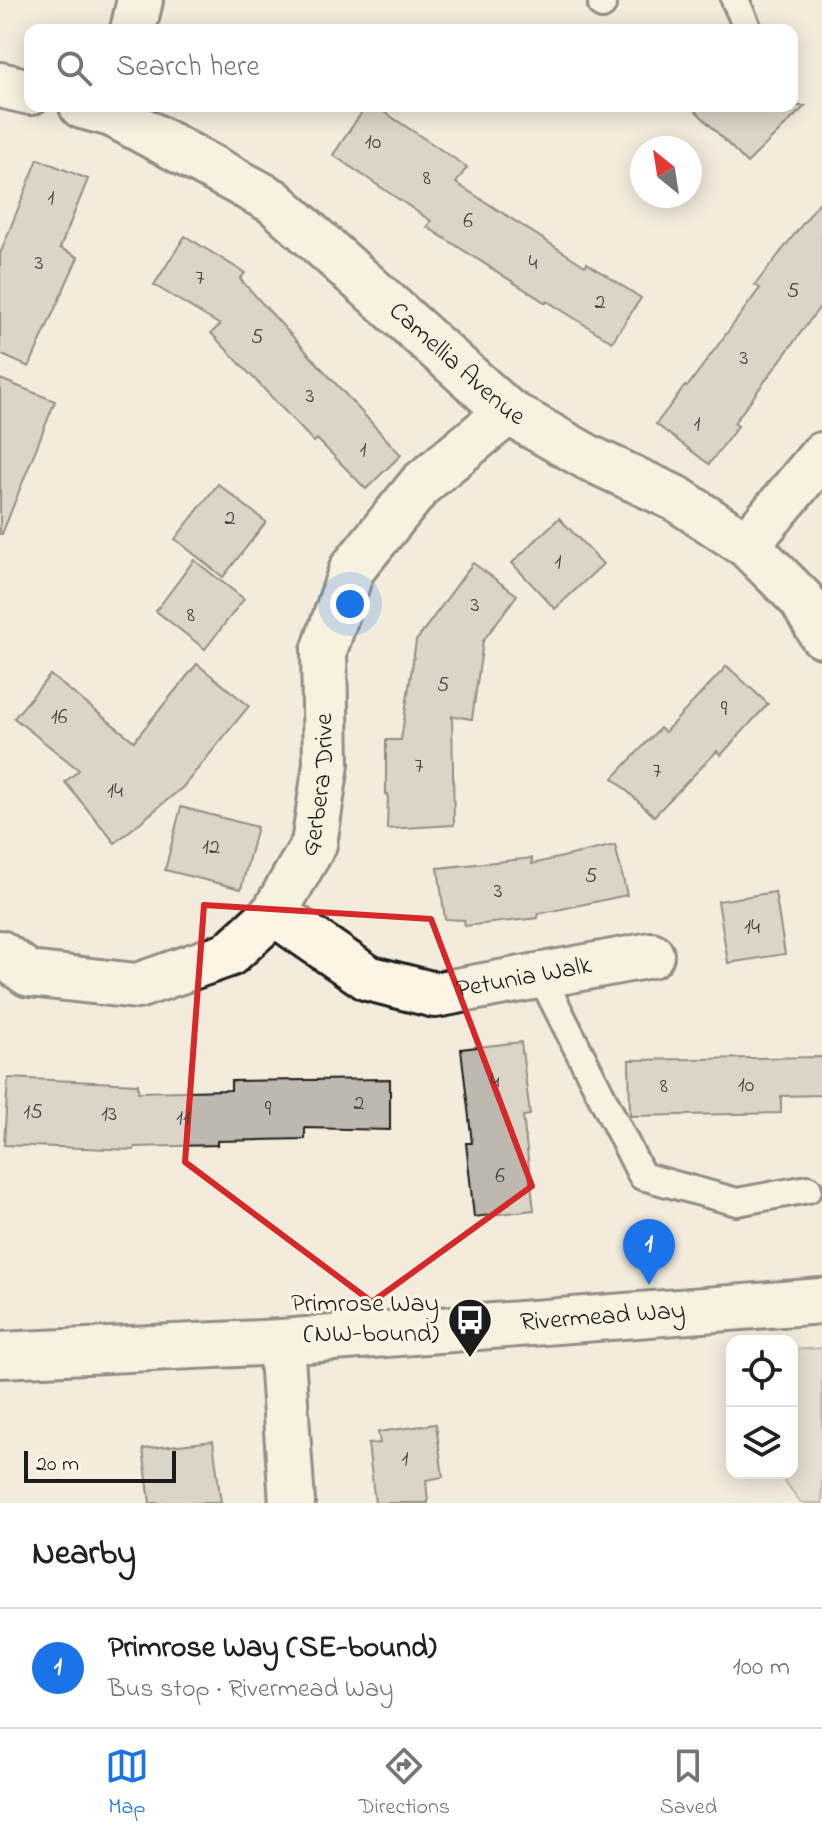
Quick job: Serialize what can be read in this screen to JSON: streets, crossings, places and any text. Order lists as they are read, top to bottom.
{
  "streets": {
    "street": [
      "Camellia Avenue",
      "Gerbera Drive",
      "Petunia Walk",
      "Rivermead Way"
    ]
  },
  "crossings": [
    ["Camellia Avenue", "Gerbera Drive"],
    ["Gerbera Drive", "Petunia Walk"]
  ],
  "places": {
    "bus stop": ["Primrose Way (NW-bound)"]
  },
  "house_numbers": [
    "10",
    "8",
    "1",
    "6",
    "3",
    "4",
    "7",
    "5",
    "2",
    "5",
    "3",
    "3",
    "1",
    "1",
    "2",
    "1",
    "3",
    "8",
    "5",
    "9",
    "16",
    "7",
    "7",
    "14",
    "12",
    "5",
    "3",
    "14",
    "4",
    "10",
    "8",
    "2",
    "9",
    "15",
    "13",
    "11",
    "6",
    "1"
  ],
  "scale_bar": "20 m",
  "north": "top left",
  "page": {
    "search": "Search here",
    "pins": "1",
    "scale": "20 m",
    "heading": "Nearby",
    "list": [
      {
        "mark": "1",
        "name": "Primrose Way (SE-bound)",
        "note": "Bus stop · Rivermead Way",
        "value": "100 m"
      }
    ],
    "nav": ["Map", "Directions", "Saved"]
  }
}
